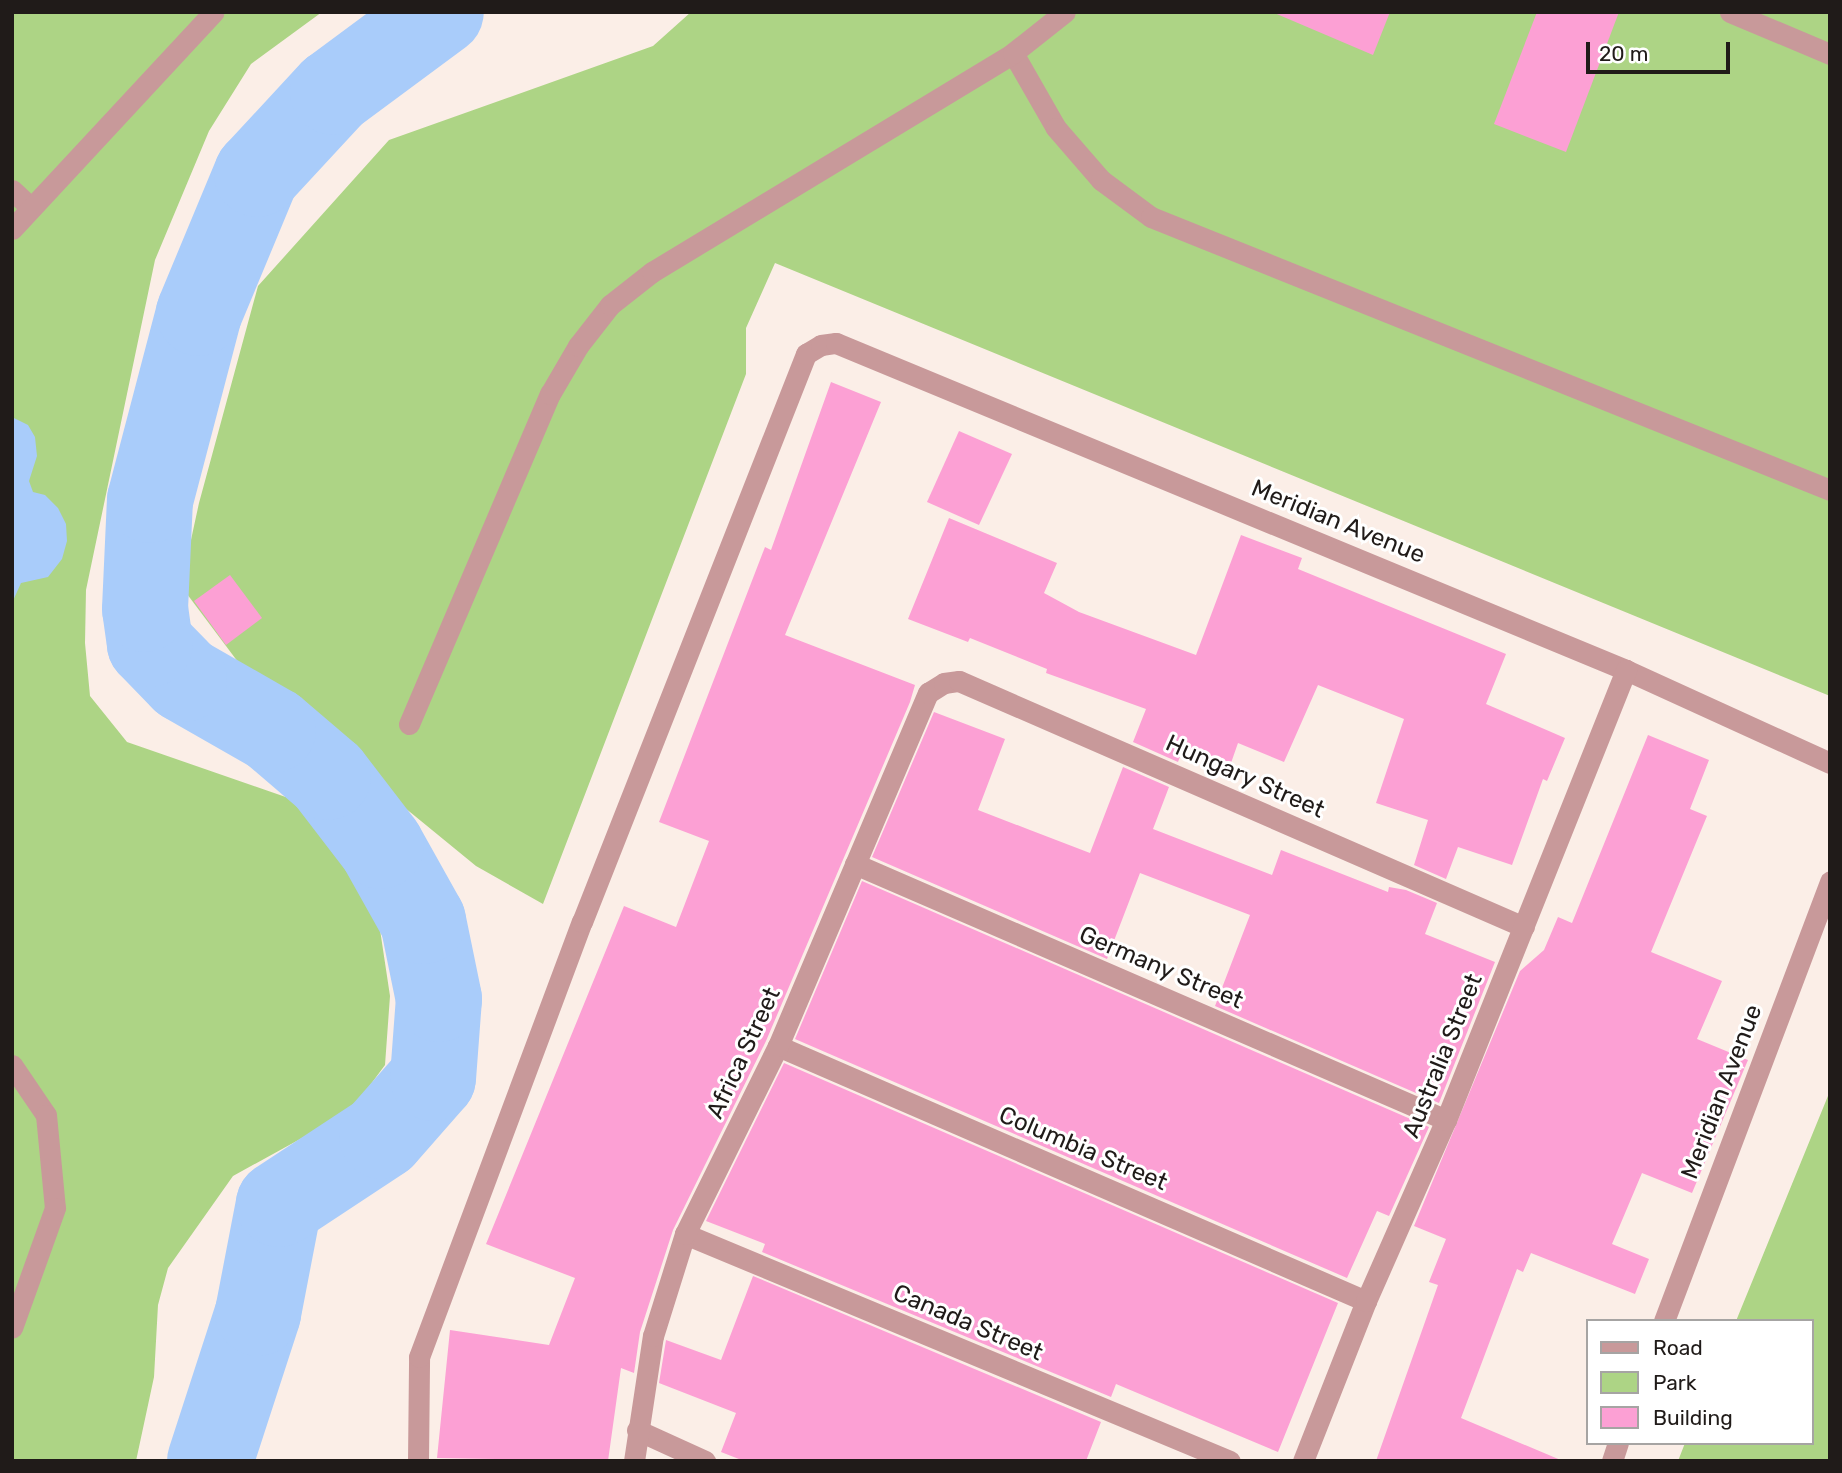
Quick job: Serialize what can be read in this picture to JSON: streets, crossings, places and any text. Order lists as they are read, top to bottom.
{
  "streets": {
    "street": [
      "Meridian Avenue",
      "Hungary Street",
      "Germany Street",
      "Africa Street",
      "Australia Street",
      "Columbia Street",
      "Canada Street"
    ]
  },
  "crossings": [
    ["Meridian Avenue", "Australia Street"],
    ["Hungary Street", "Africa Street"],
    ["Hungary Street", "Australia Street"],
    ["Germany Street", "Africa Street"],
    ["Germany Street", "Australia Street"],
    ["Africa Street", "Columbia Street"],
    ["Africa Street", "Canada Street"],
    ["Australia Street", "Columbia Street"]
  ],
  "legend": ["Road", "Park", "Building"],
  "scale_bar": "20 m"
}
